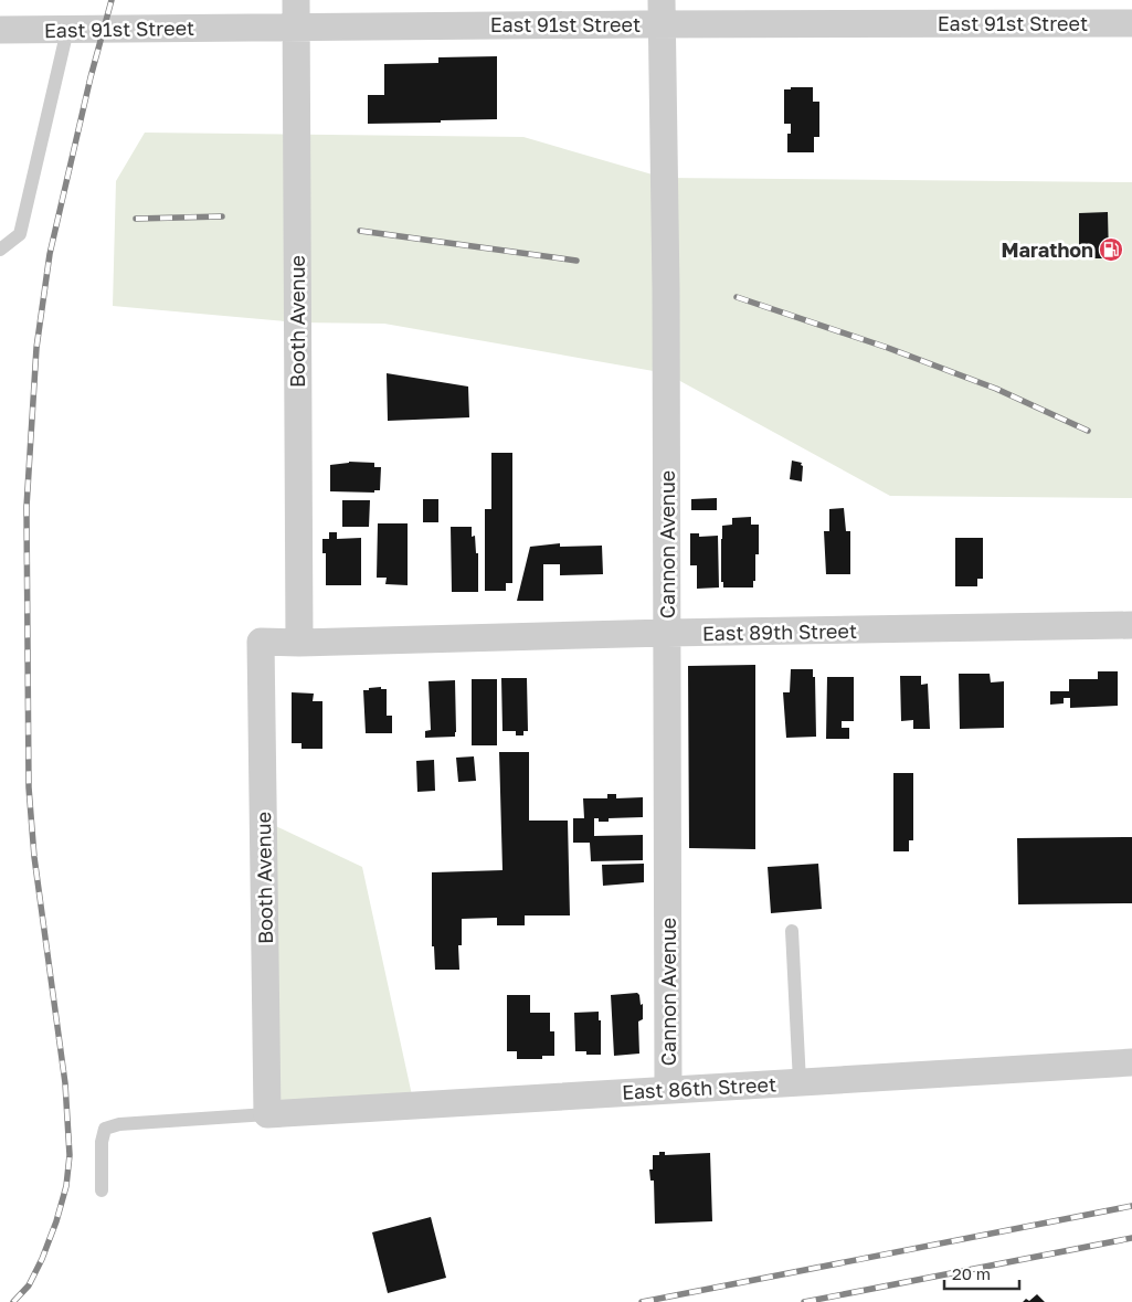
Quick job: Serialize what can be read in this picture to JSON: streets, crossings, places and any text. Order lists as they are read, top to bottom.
{
  "streets": {
    "street": [
      "East 91st Street",
      "Booth Avenue",
      "Cannon Avenue",
      "East 89th Street",
      "East 86th Street"
    ]
  },
  "crossings": [
    ["East 91st Street", "Booth Avenue"],
    ["East 91st Street", "Cannon Avenue"],
    ["Booth Avenue", "East 89th Street"],
    ["Booth Avenue", "East 86th Street"],
    ["Cannon Avenue", "East 89th Street"],
    ["Cannon Avenue", "East 86th Street"]
  ],
  "places": {
    "fuel station": ["Marathon"]
  },
  "scale_bar": "20 m"
}
